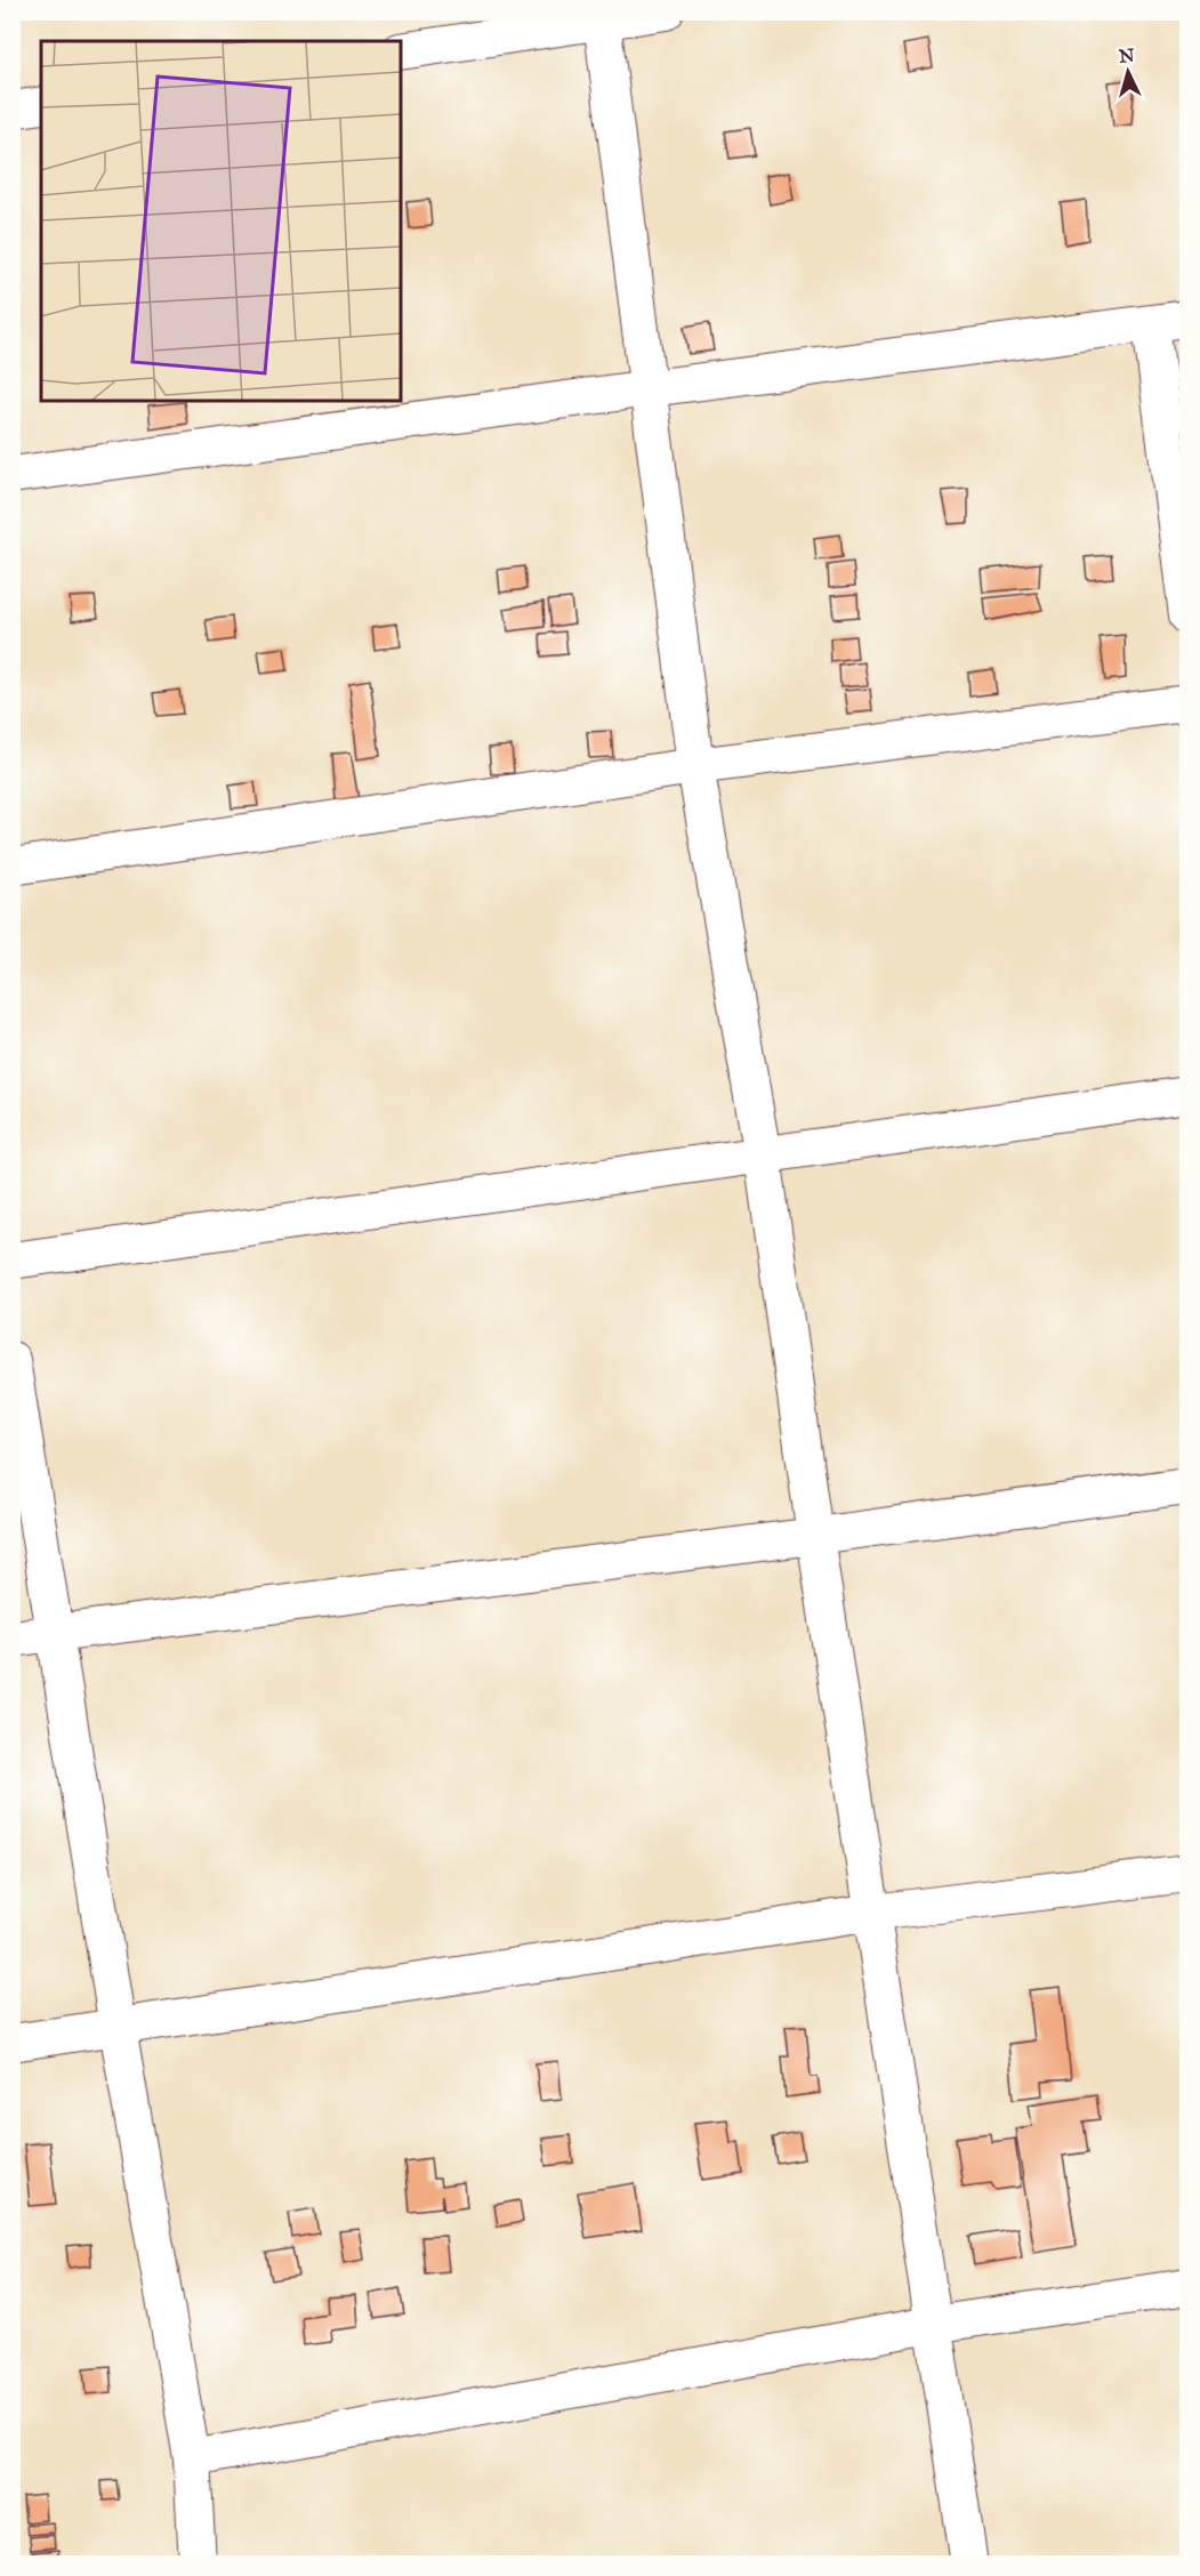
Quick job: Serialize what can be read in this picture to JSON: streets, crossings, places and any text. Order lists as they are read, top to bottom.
{
  "north": "top"
}
